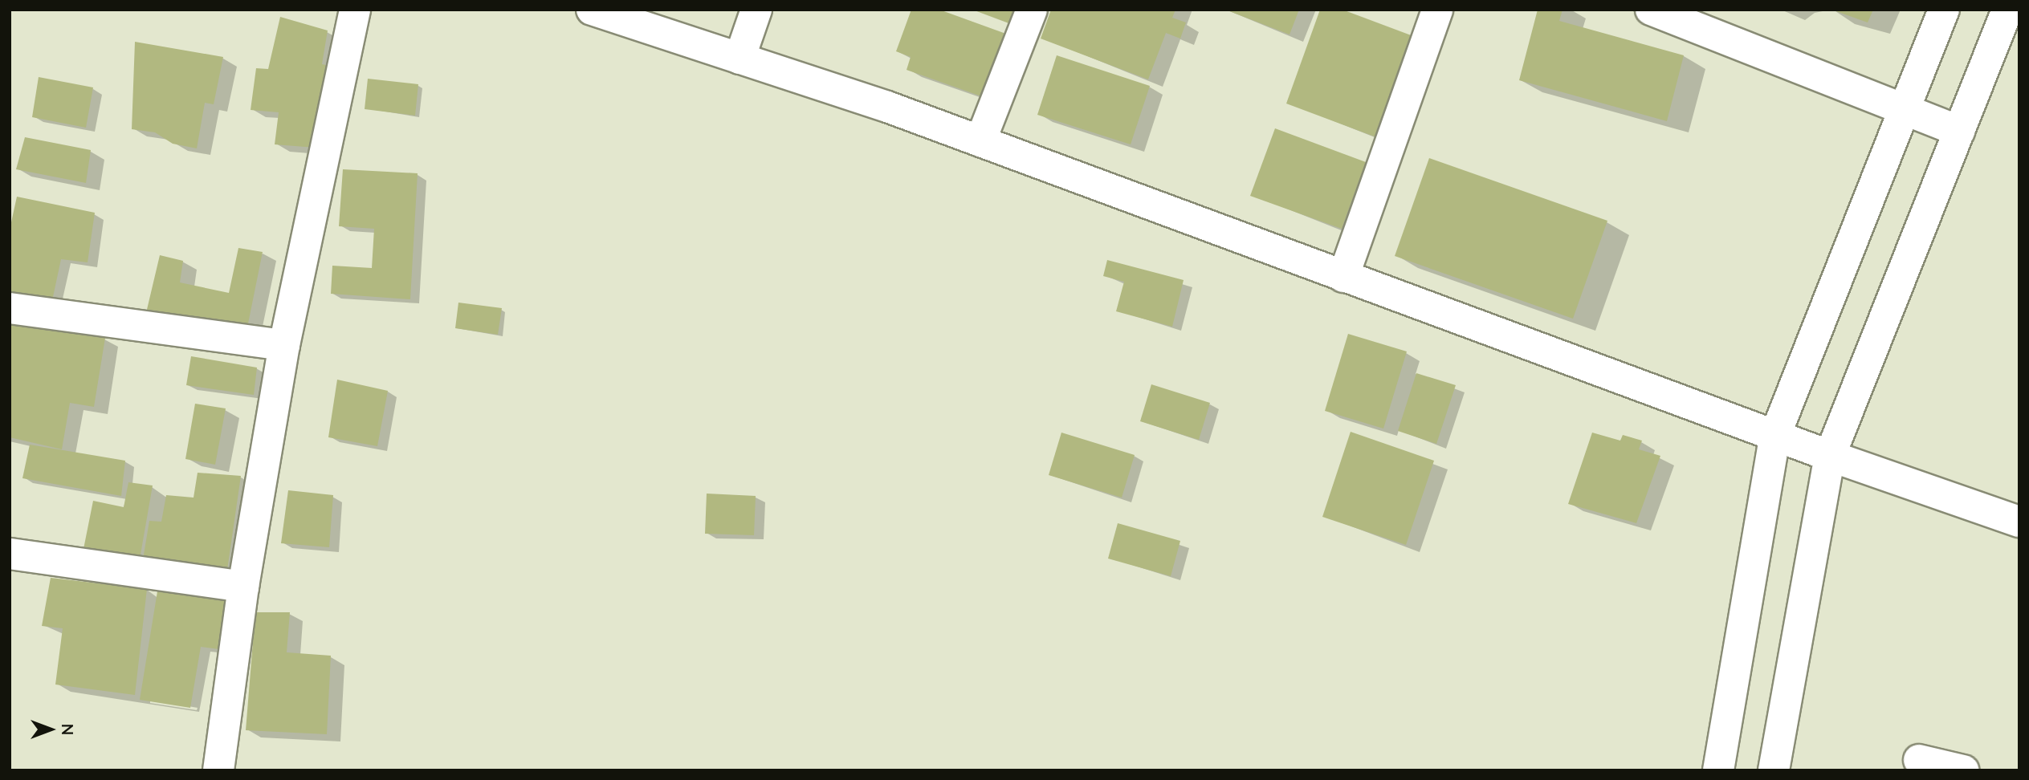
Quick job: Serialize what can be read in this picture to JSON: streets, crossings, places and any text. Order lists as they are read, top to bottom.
{
  "north": "right"
}
